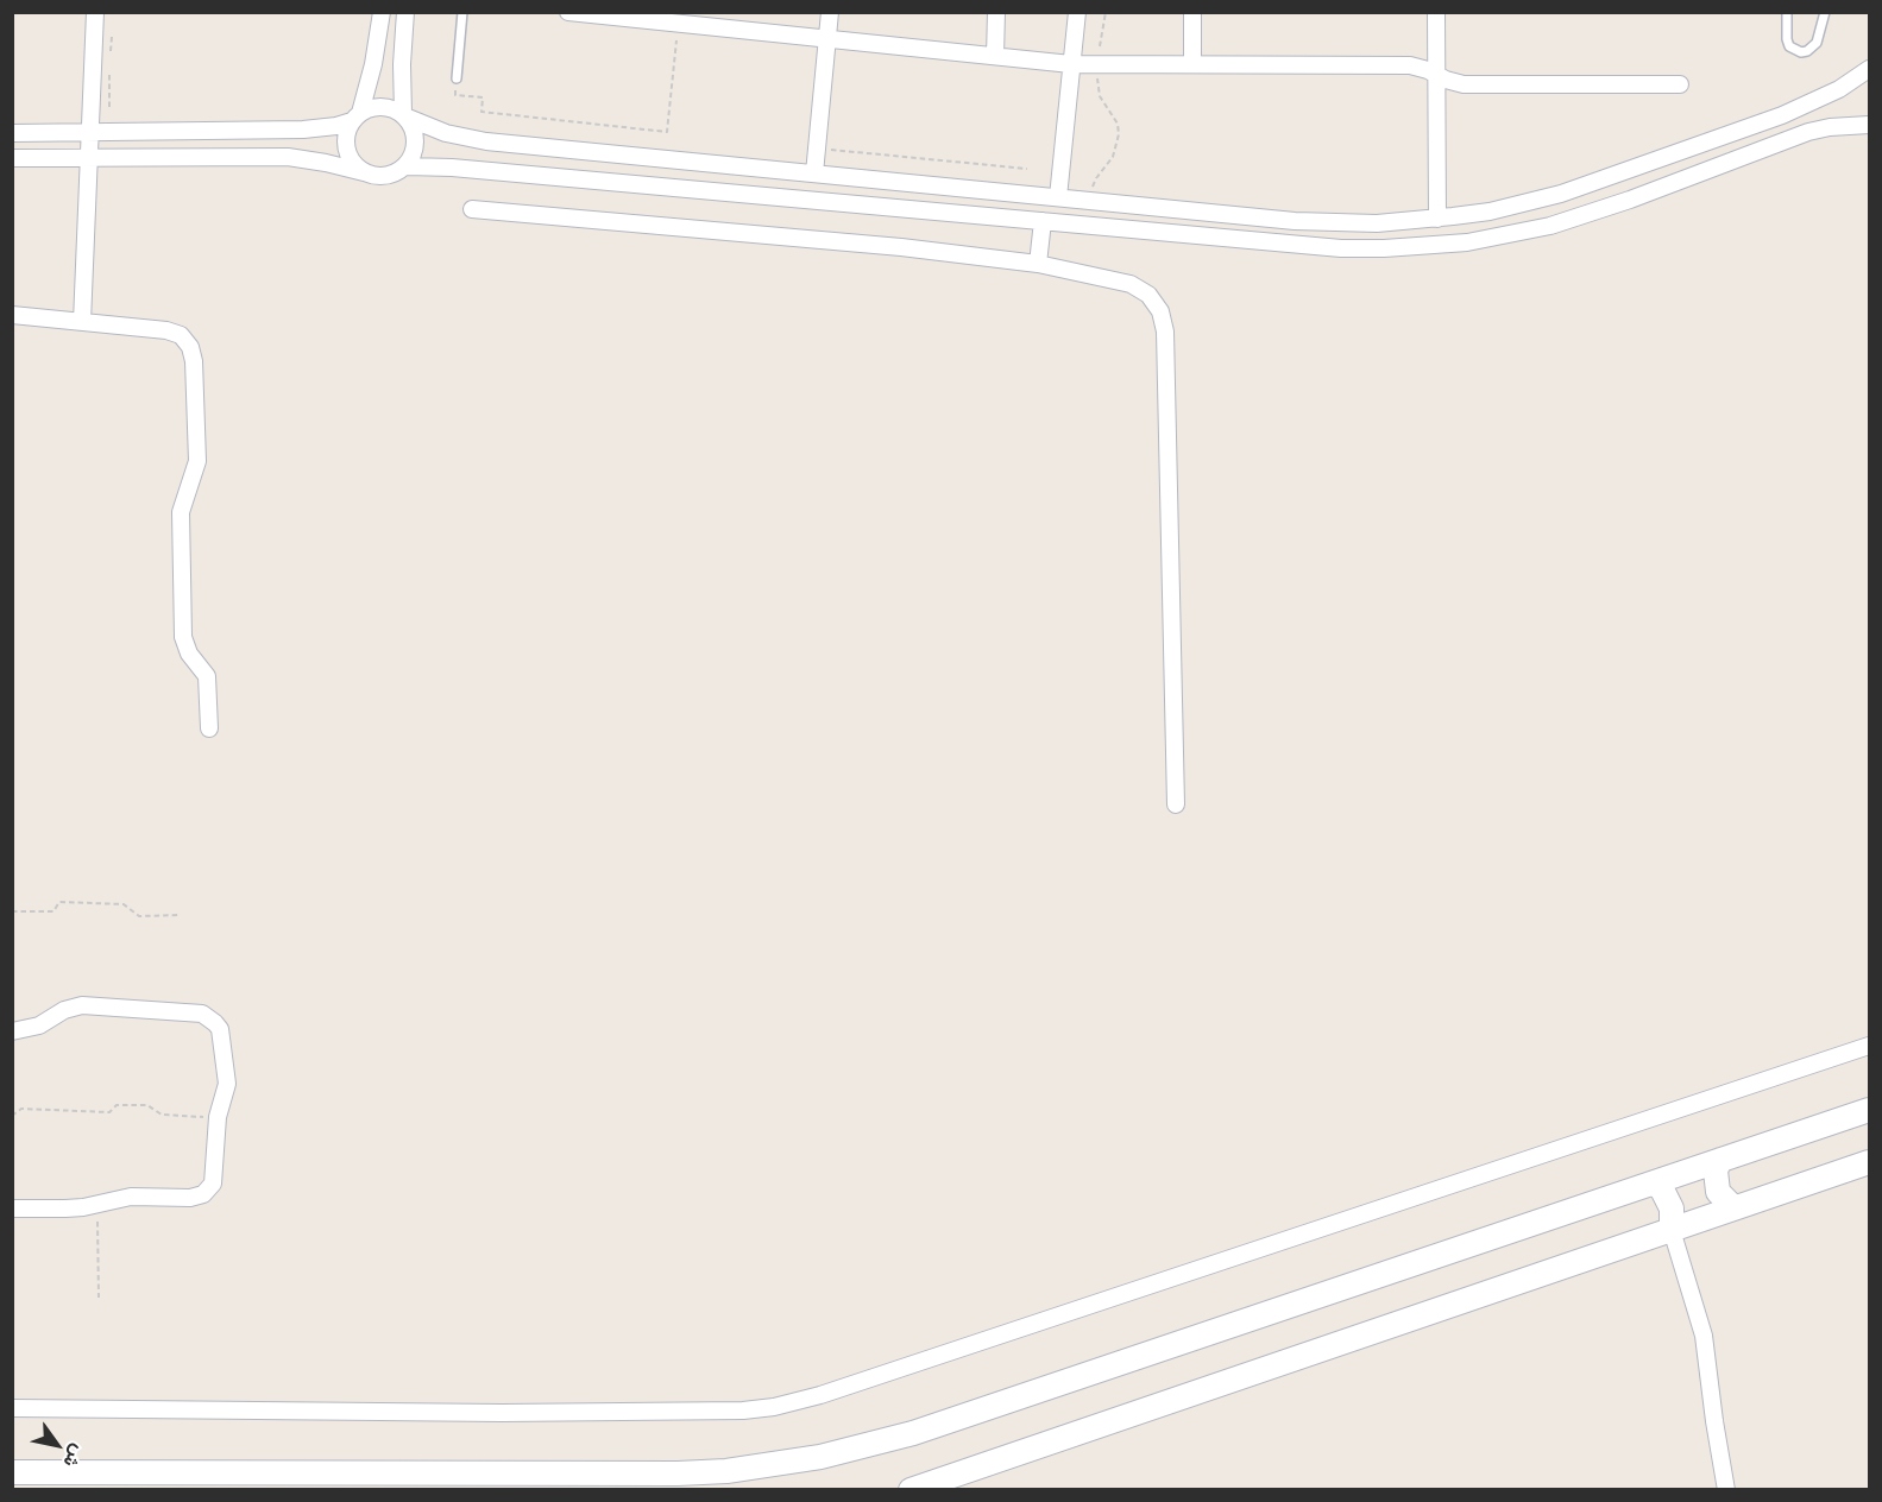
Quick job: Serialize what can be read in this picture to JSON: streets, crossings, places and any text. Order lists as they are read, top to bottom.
{
  "north": "bottom right"
}
